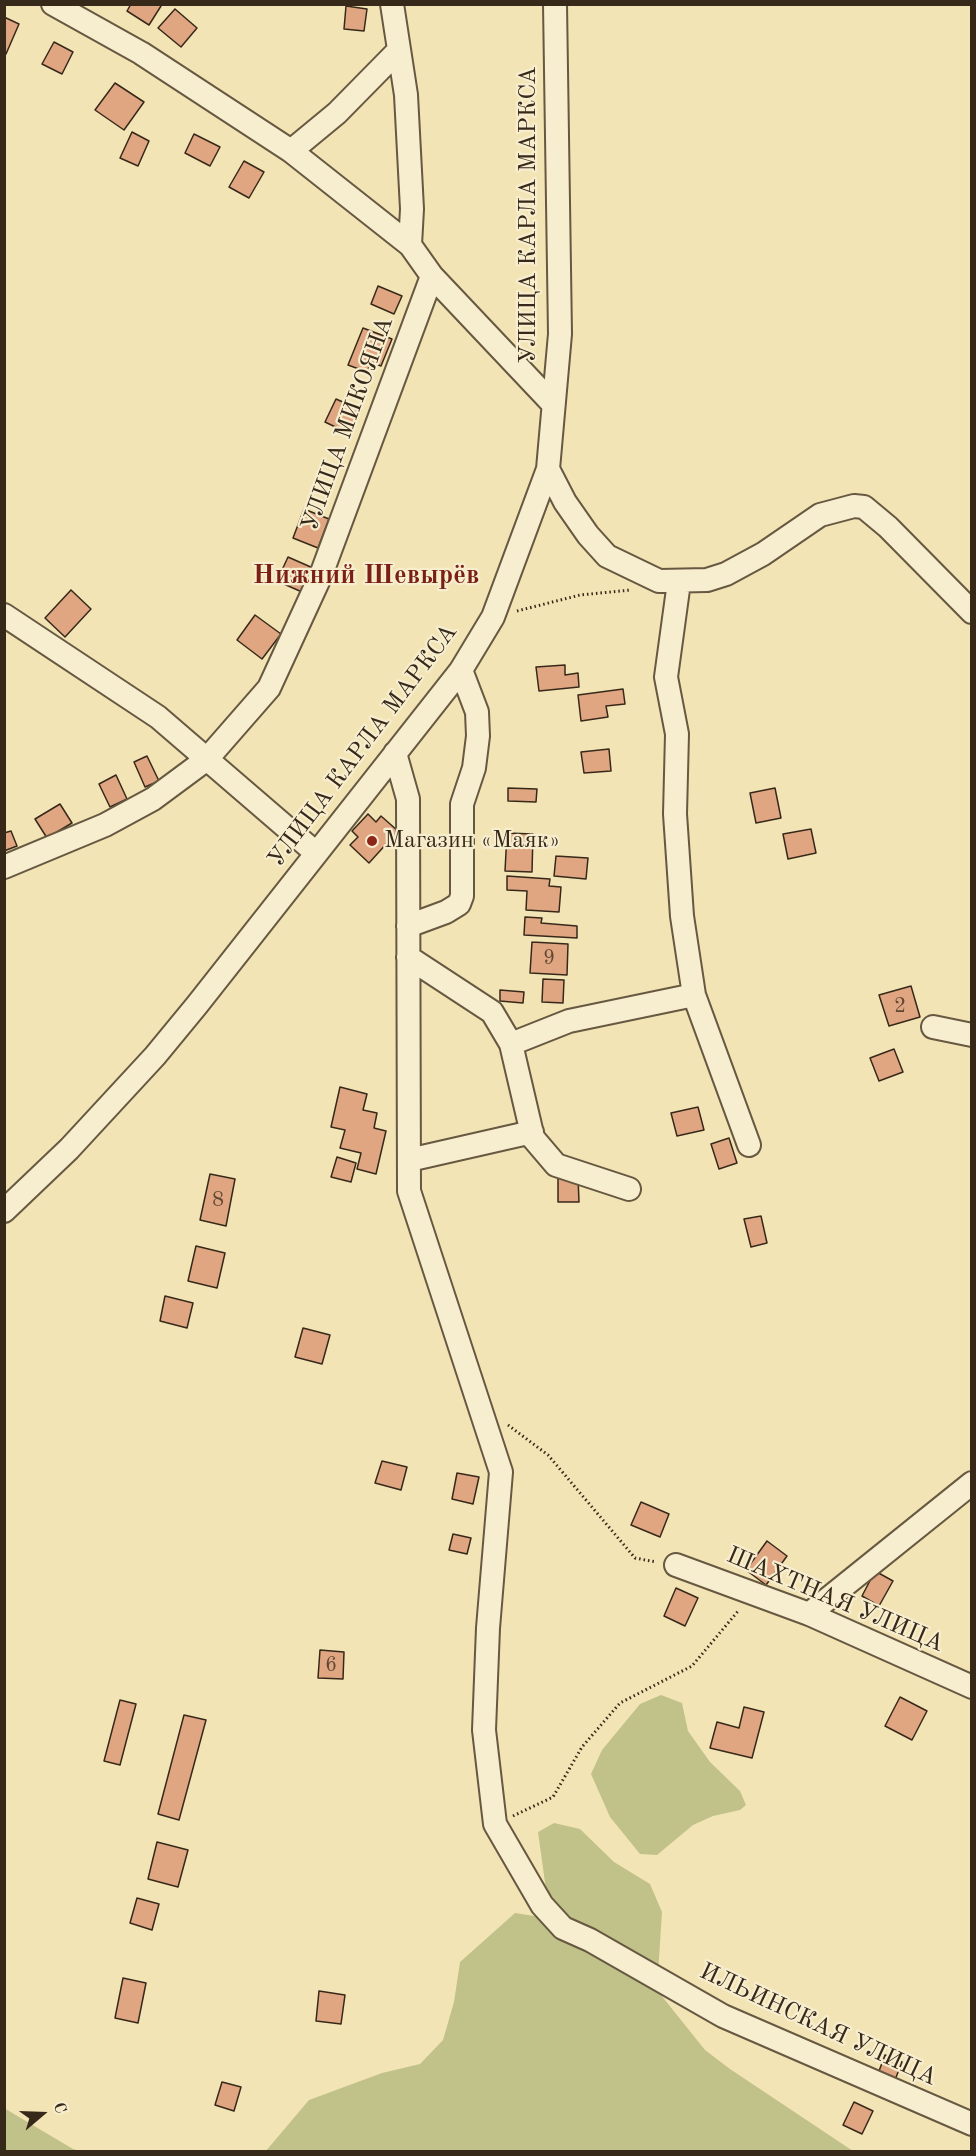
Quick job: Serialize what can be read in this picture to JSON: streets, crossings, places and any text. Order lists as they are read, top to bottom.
{
  "streets": {
    "street": [
      "УЛИЦА КАРЛА МАРКСА",
      "УЛИЦА МИКОЯНА",
      "ШАХТНАЯ УЛИЦА",
      "ИЛЬИНСКАЯ УЛИЦА"
    ]
  },
  "districts": ["Нижний Шевырёв"],
  "places": ["Магазин «Маяк»"],
  "house_numbers": [
    "9",
    "2",
    "8",
    "6"
  ],
  "north": "right"
}
